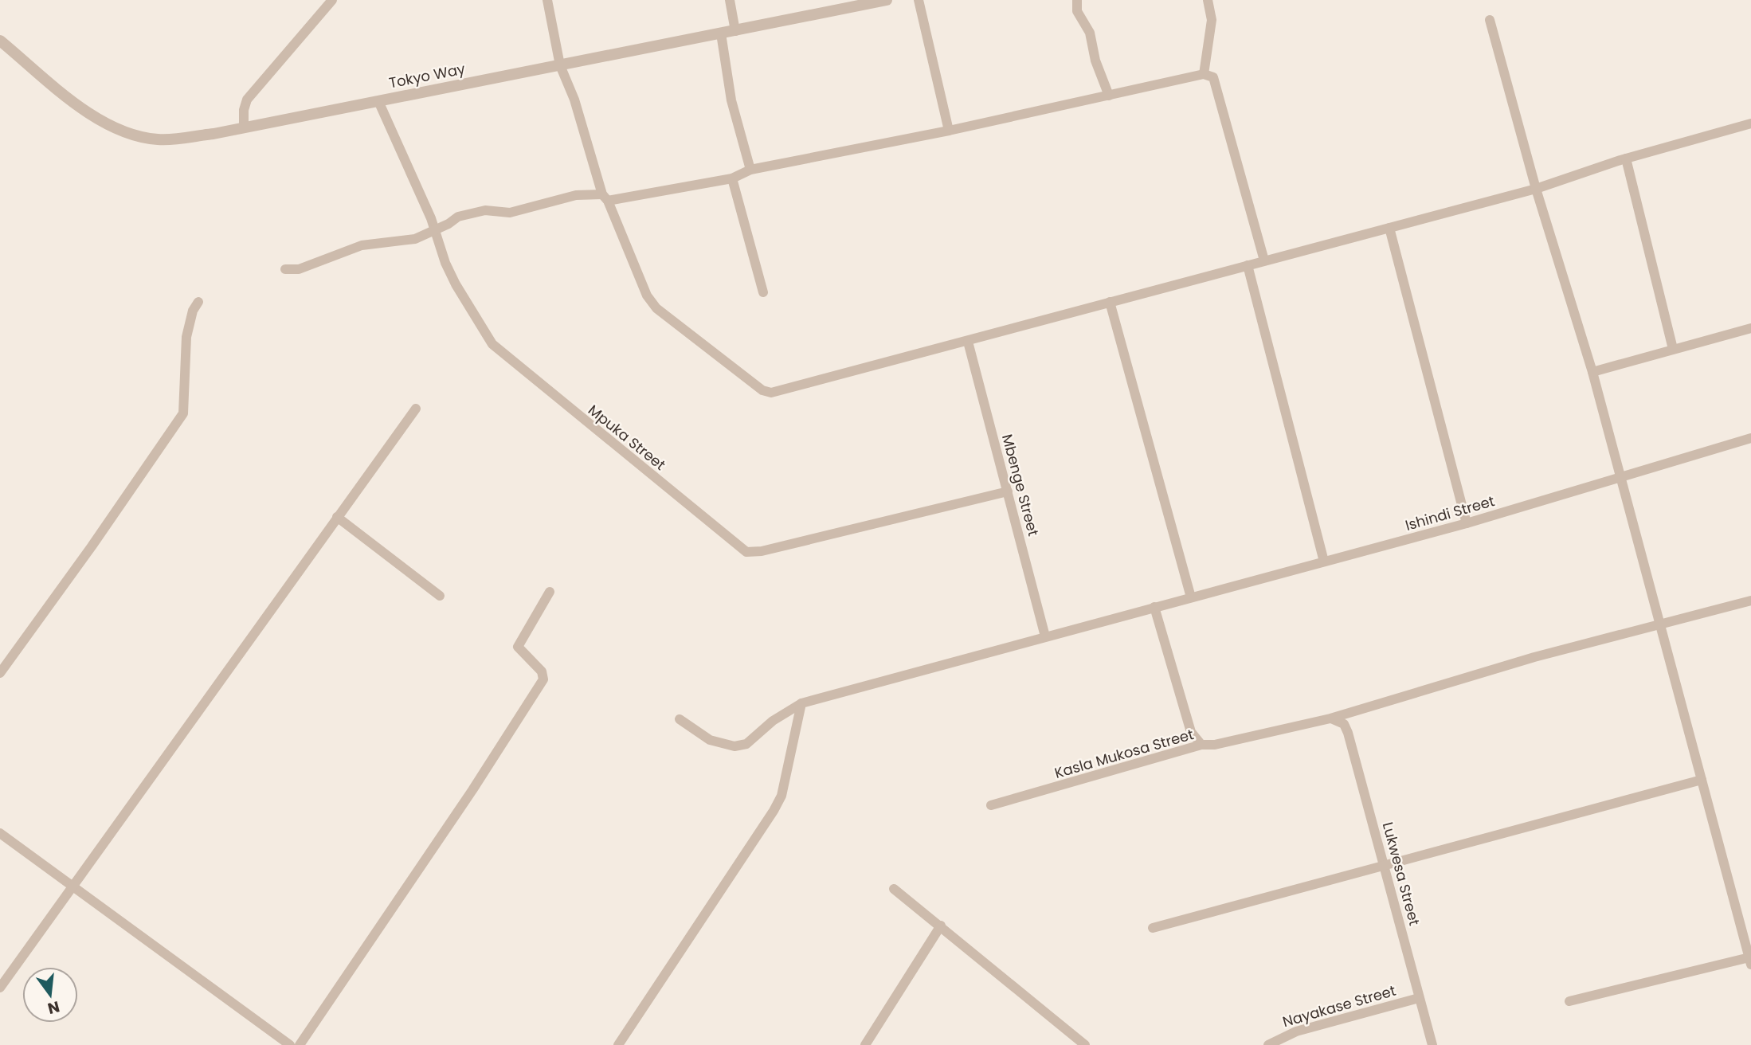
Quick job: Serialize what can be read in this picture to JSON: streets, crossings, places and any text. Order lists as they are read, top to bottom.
{
  "streets": {
    "street": [
      "Tokyo Way",
      "Mpuka Street",
      "Mbenge Street",
      "Ishindi Street",
      "Kasla Mukosa Street",
      "Lukwesa Street",
      "Nayakase Street"
    ]
  },
  "crossings": [
    ["Tokyo Way", "Mpuka Street"],
    ["Mpuka Street", "Mbenge Street"],
    ["Mbenge Street", "Ishindi Street"],
    ["Kasla Mukosa Street", "Lukwesa Street"],
    ["Lukwesa Street", "Nayakase Street"]
  ],
  "north": "bottom"
}
